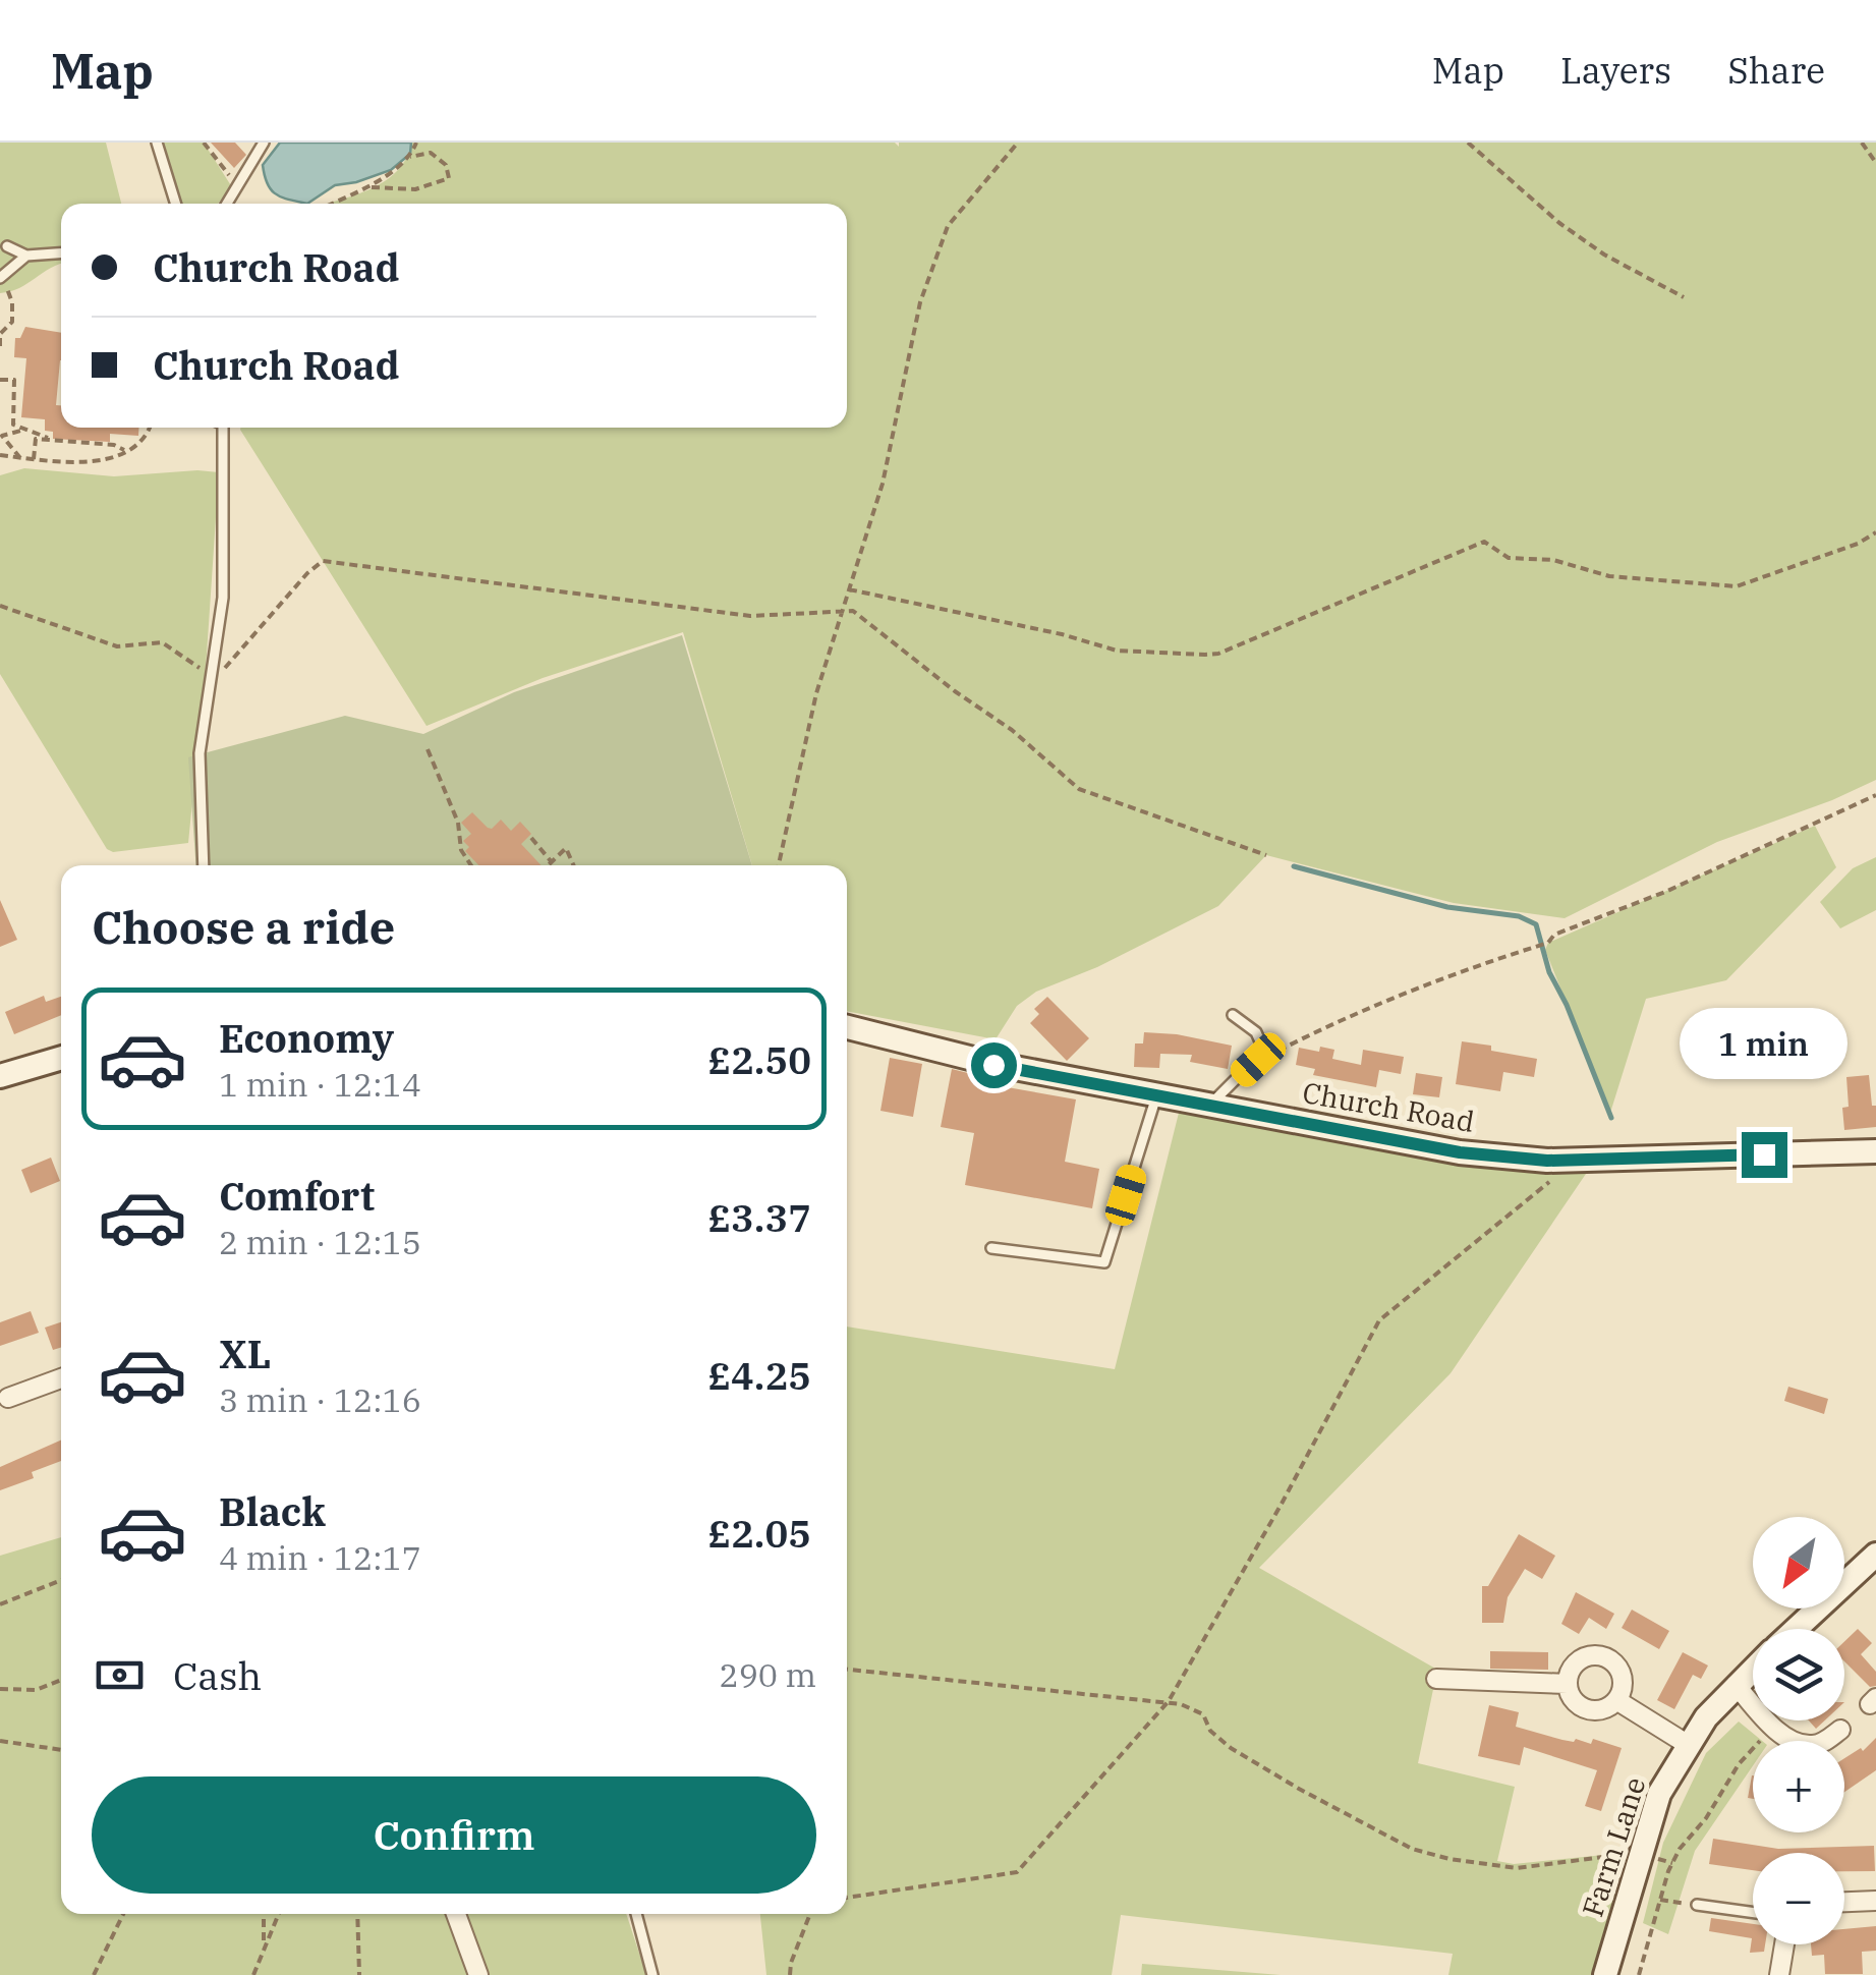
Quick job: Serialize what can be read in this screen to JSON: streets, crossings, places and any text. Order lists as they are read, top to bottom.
{
  "streets": {
    "street": ["Church Road", "Farm Lane"]
  },
  "north": "bottom left",
  "page": {
    "header": "Map",
    "nav": ["Map", "Layers", "Share"],
    "banner": ["Church Road", "Church Road"],
    "heading": "Choose a ride",
    "list": [
      {
        "name": "Economy",
        "note": "1 min · 12:14",
        "value": "£2.50"
      },
      {
        "name": "Comfort",
        "note": "2 min · 12:15",
        "value": "£3.37"
      },
      {
        "name": "XL",
        "note": "3 min · 12:16",
        "value": "£4.25"
      },
      {
        "name": "Black",
        "note": "4 min · 12:17",
        "value": "£2.05"
      }
    ],
    "bubble": "1 min",
    "map_buttons": ["+", "−"],
    "pay": ["Cash", "290 m"],
    "buttons": "Confirm"
  }
}
